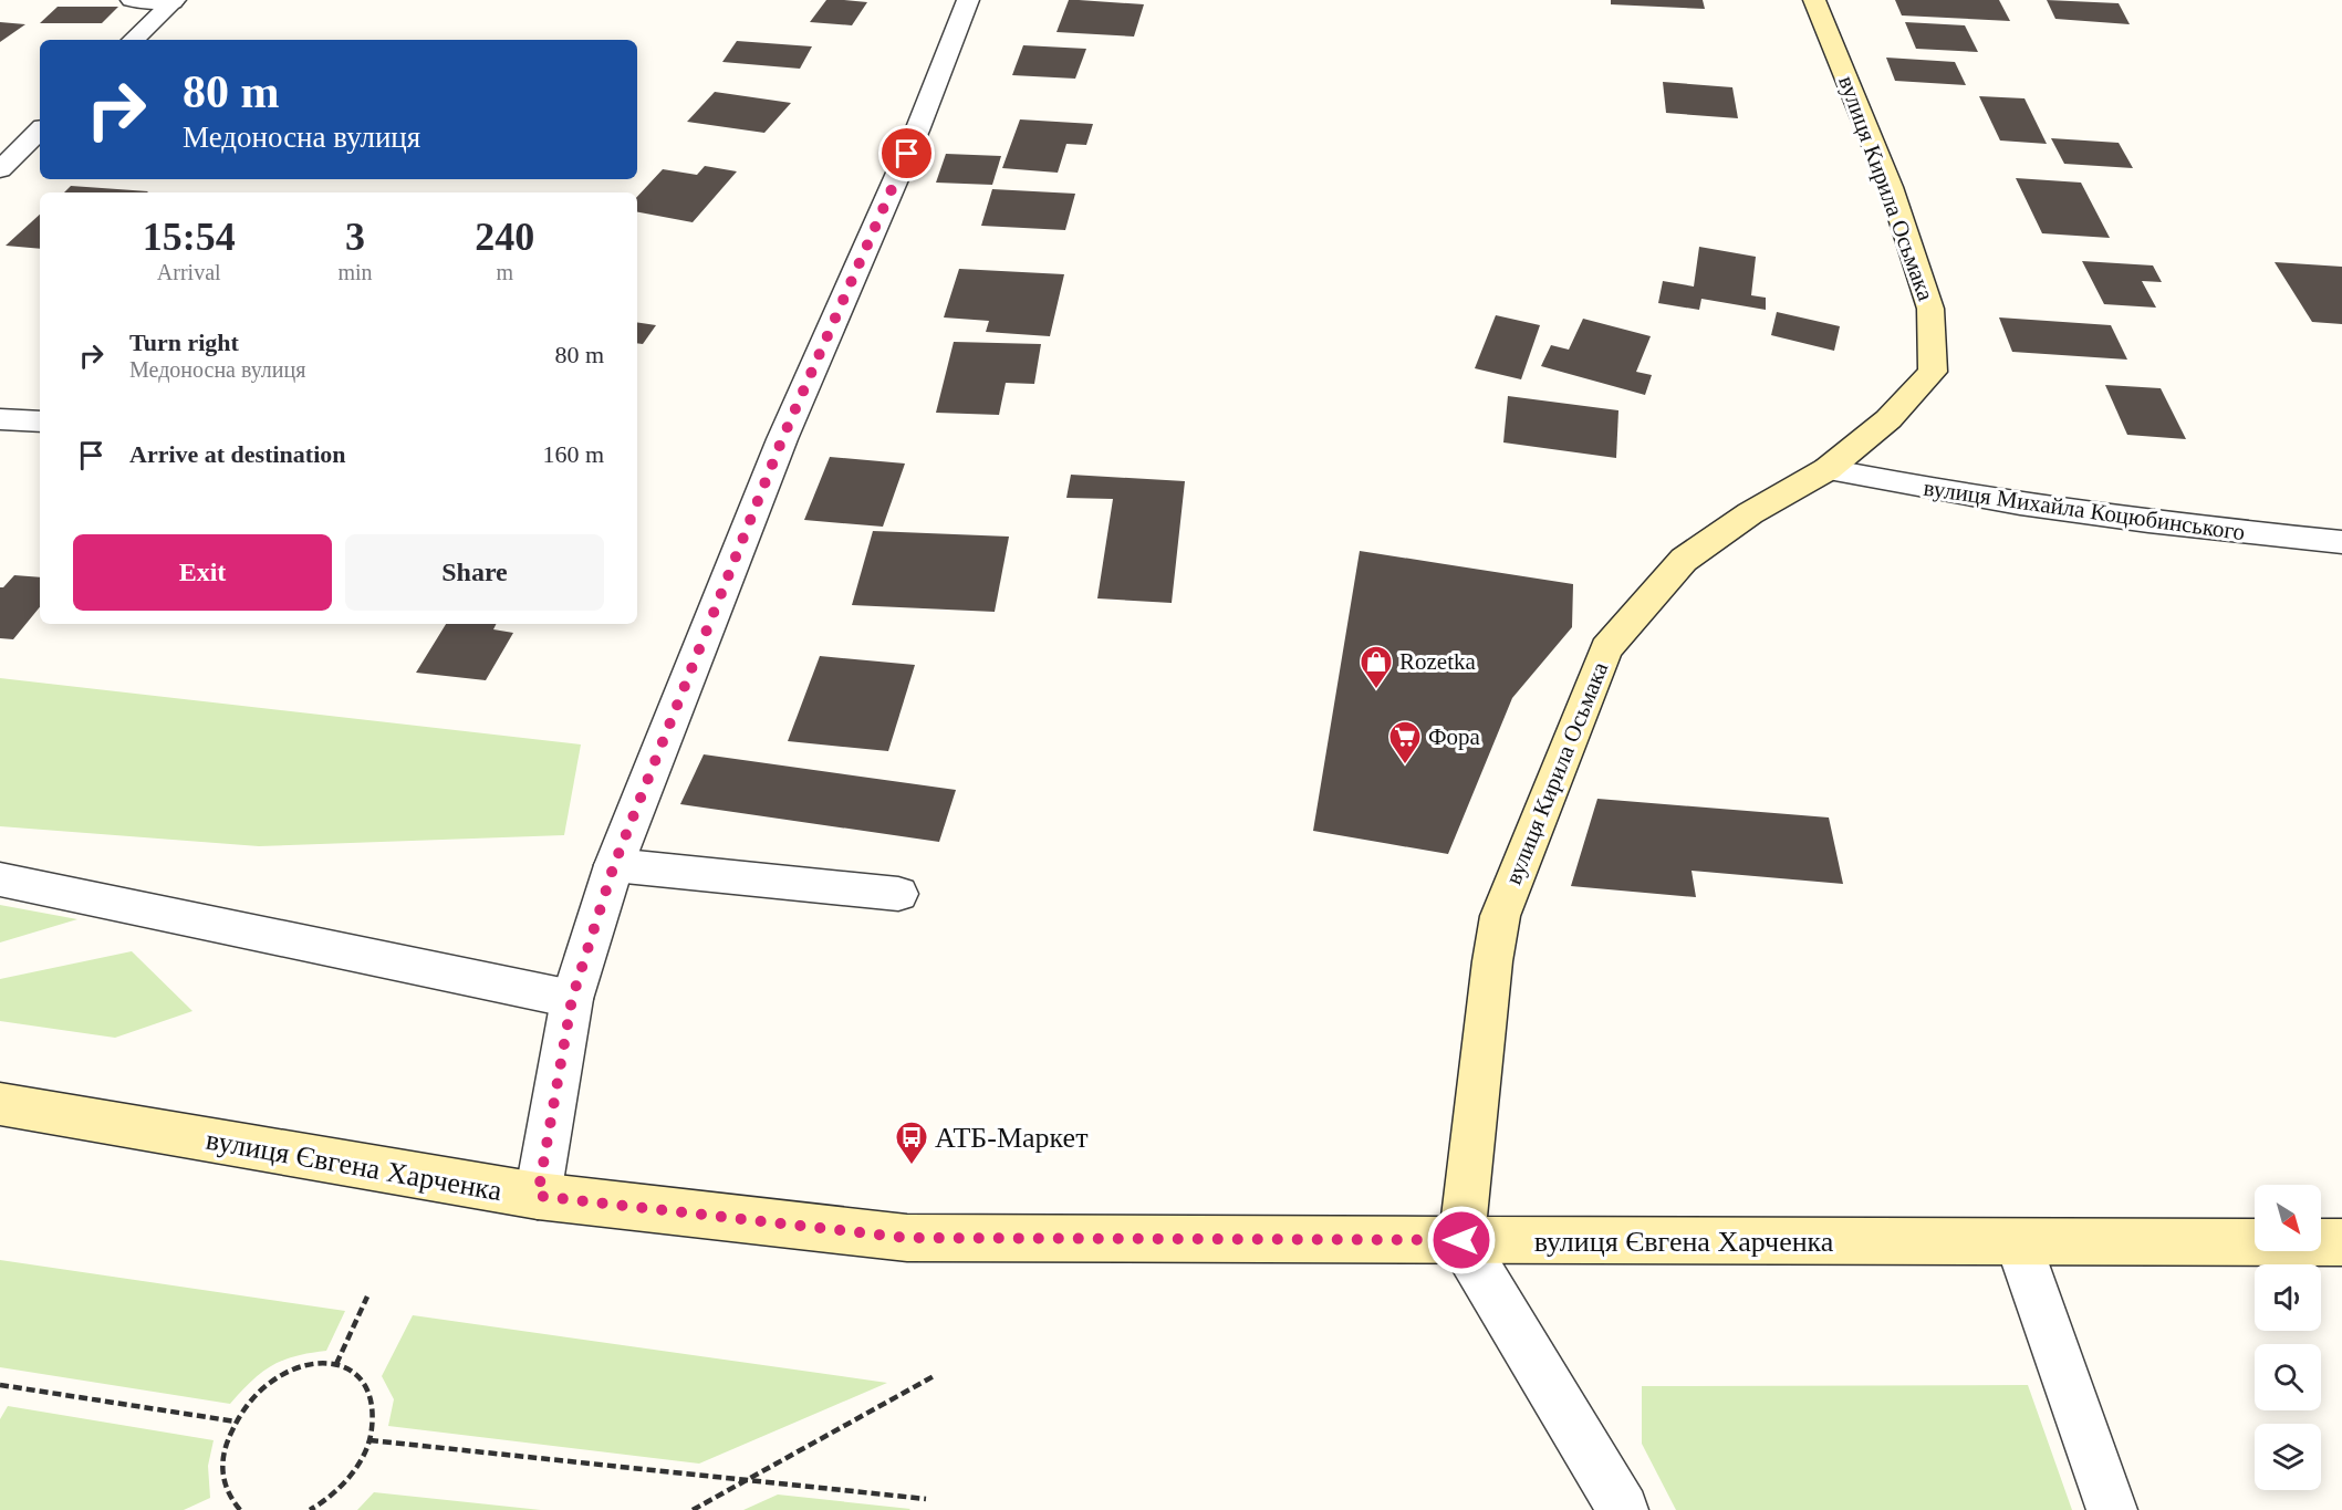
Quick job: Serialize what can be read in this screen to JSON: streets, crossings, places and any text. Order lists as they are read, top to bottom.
{
  "streets": {
    "street": ["вулиця Кирила Осьмака", "вулиця Михайла Коцюбинського", "вулиця Євгена Харченка"]
  },
  "crossings": [
    ["вулиця Кирила Осьмака", "вулиця Михайла Коцюбинського"],
    ["вулиця Кирила Осьмака", "вулиця Євгена Харченка"]
  ],
  "places": {
    "shop": ["Rozetka"],
    "supermarket": ["Фора"],
    "bus stop": ["АТБ-Маркет"]
  },
  "north": "bottom right",
  "page": {
    "turn": ["80 m", "Медоносна вулиця"],
    "eta": [
      "15:54",
      "Arrival",
      "3",
      "min",
      "240",
      "m"
    ],
    "list": [
      {
        "name": "Turn right",
        "note": "Медоносна вулиця",
        "value": "80 m"
      },
      {
        "name": "Arrive at destination",
        "value": "160 m"
      }
    ],
    "buttons": ["Exit", "Share"]
  }
}
